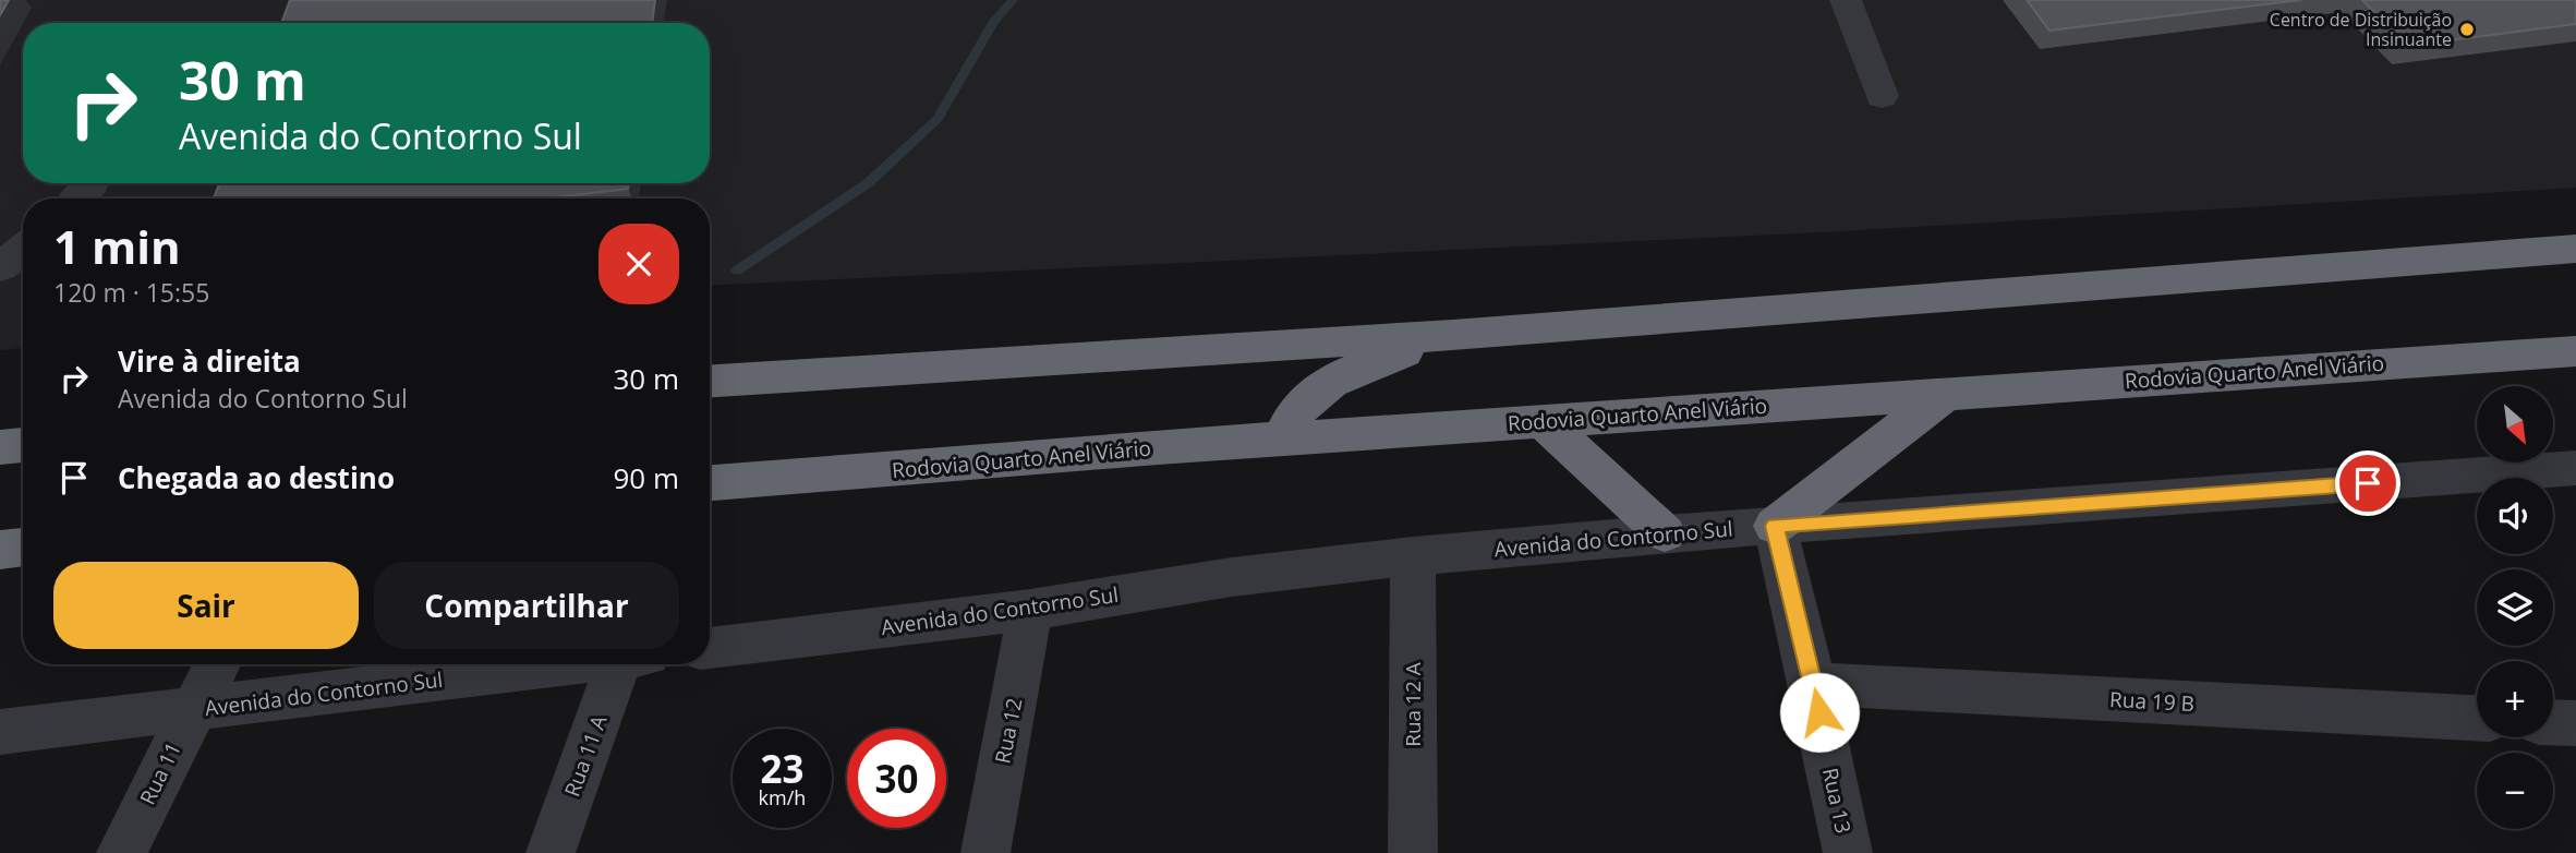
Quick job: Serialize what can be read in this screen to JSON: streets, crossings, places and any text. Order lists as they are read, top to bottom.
{
  "streets": {
    "highway": ["Rodovia Quarto Anel Viário"],
    "street": [
      "Avenida do Contorno Sul",
      "Rua 19 B",
      "Rua 12 A",
      "Rua 12",
      "Rua 11 A",
      "Rua 11",
      "Rua 13"
    ]
  },
  "crossings": [
    ["Avenida do Contorno Sul", "Rua 12 A"],
    ["Avenida do Contorno Sul", "Rua 12"],
    ["Avenida do Contorno Sul", "Rua 11"],
    ["Avenida do Contorno Sul", "Rua 13"],
    ["Rua 19 B", "Rua 13"]
  ],
  "places": ["Centro de Distribuição Insinuante"],
  "north": "bottom right",
  "page": {
    "turn": ["30 m", "Avenida do Contorno Sul"],
    "heading": ["1 min", "120 m · 15:55"],
    "list": [
      {
        "name": "Vire à direita",
        "note": "Avenida do Contorno Sul",
        "value": "30 m"
      },
      {
        "name": "Chegada ao destino",
        "value": "90 m"
      }
    ],
    "map_buttons": ["+", "−"],
    "buttons": ["Sair", "Compartilhar"],
    "speed": "23 km/h",
    "limit": "30"
  }
}
